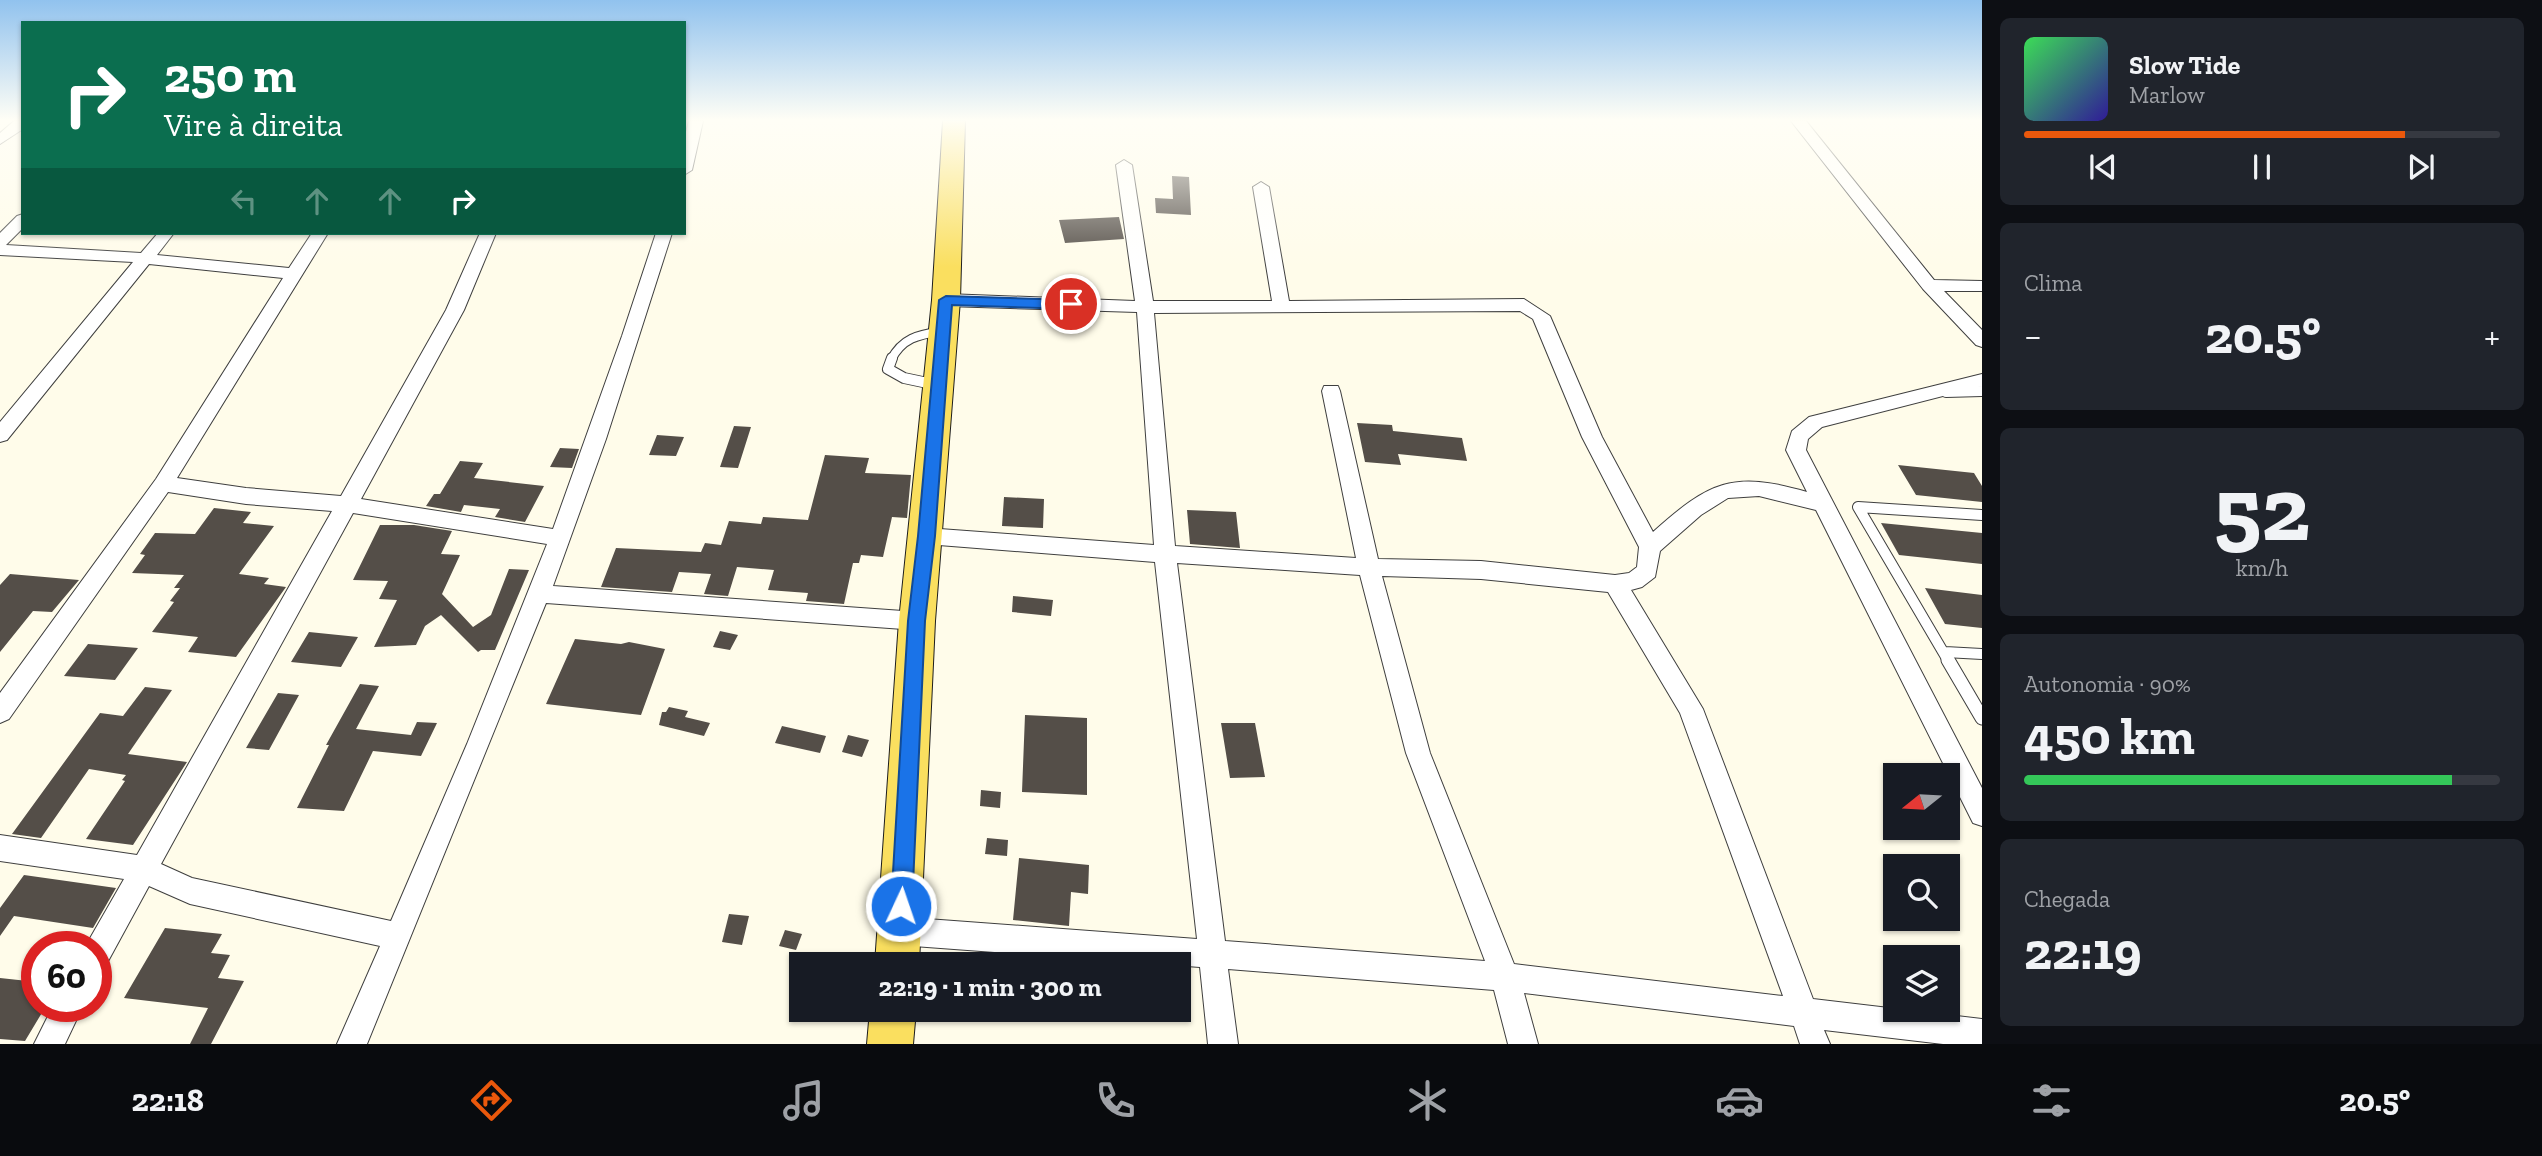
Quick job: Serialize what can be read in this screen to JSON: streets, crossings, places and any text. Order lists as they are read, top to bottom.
{
  "north": "left",
  "page": {
    "turn": ["250 m", "Vire à direita"],
    "song": ["Slow Tide", "Marlow"],
    "tile": [
      "Clima",
      ["52", "km/h"],
      ["Autonomia · 90%", "450 km"],
      ["Chegada", "22:19"]
    ],
    "heat": ["−", "20.5°", "+"],
    "limit": "60",
    "trip": "22:19 · 1 min · 300 m",
    "tabs": ["22:18", "20.5°"]
  }
}
